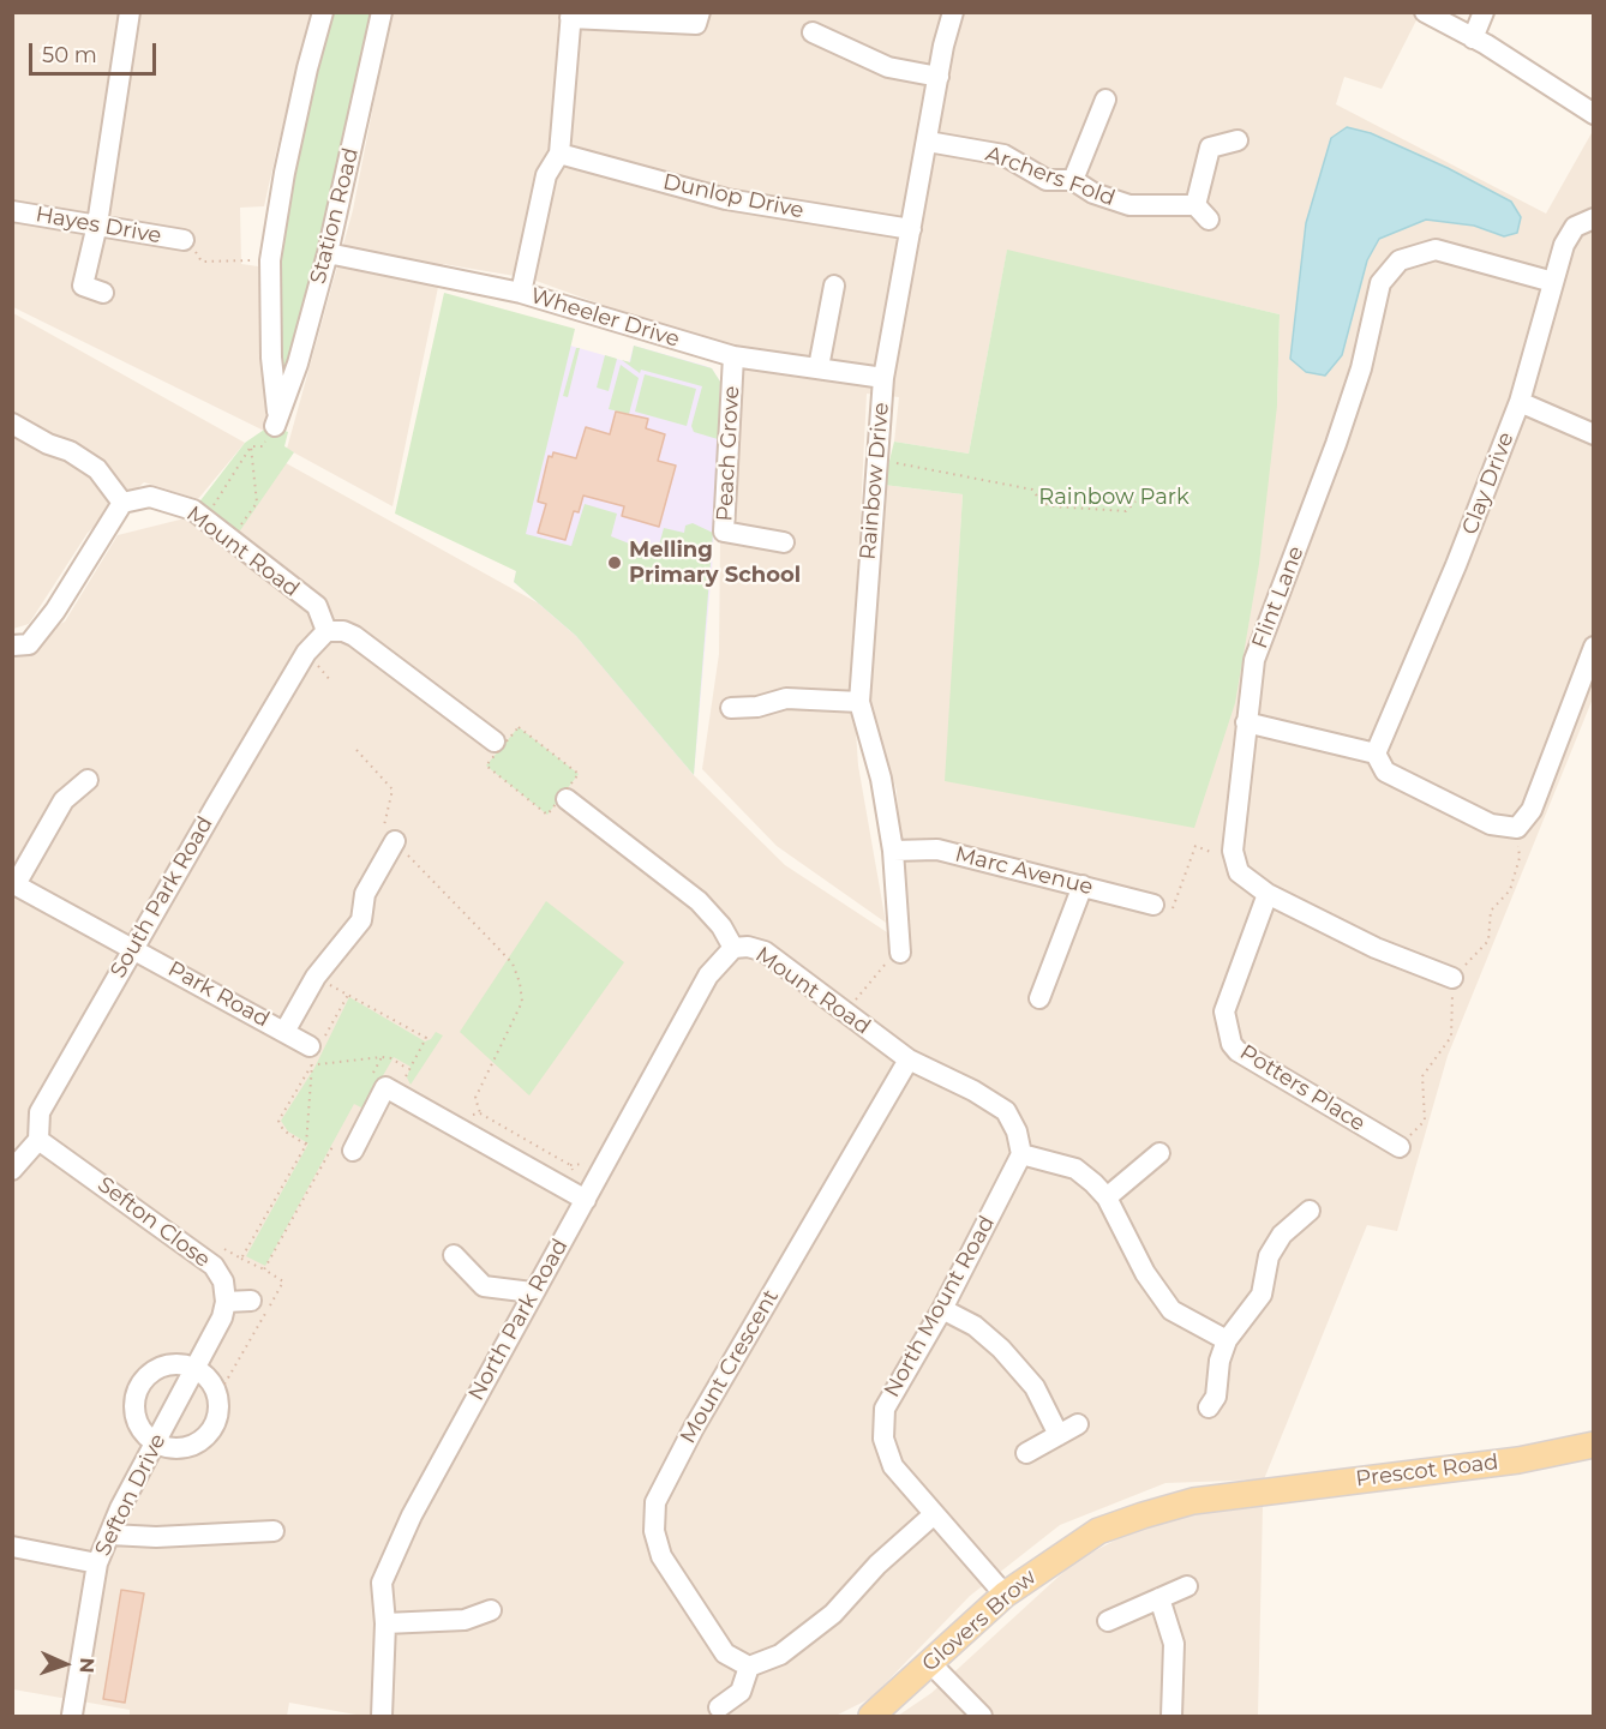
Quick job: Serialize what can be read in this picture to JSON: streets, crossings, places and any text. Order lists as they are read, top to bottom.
{
  "streets": {
    "main road": ["Prescot Road", "Glovers Brow"],
    "street": [
      "Archers Fold",
      "Dunlop Drive",
      "Station Road",
      "Hayes Drive",
      "Wheeler Drive",
      "Peach Grove",
      "Rainbow Drive",
      "Clay Drive",
      "Mount Road",
      "Flint Lane",
      "Marc Avenue",
      "South Park Road",
      "Park Road",
      "Potters Place",
      "Sefton Close",
      "North Mount Road",
      "North Park Road",
      "Mount Crescent",
      "Sefton Drive"
    ]
  },
  "crossings": [
    ["Archers Fold", "Rainbow Drive"],
    ["Dunlop Drive", "Rainbow Drive"],
    ["Station Road", "Wheeler Drive"],
    ["Wheeler Drive", "Peach Grove"],
    ["Wheeler Drive", "Rainbow Drive"],
    ["Rainbow Drive", "Marc Avenue"],
    ["Clay Drive", "Flint Lane"],
    ["Mount Road", "South Park Road"],
    ["Mount Road", "North Mount Road"],
    ["Mount Road", "North Park Road"],
    ["Mount Road", "Mount Crescent"],
    ["South Park Road", "Park Road"],
    ["South Park Road", "Sefton Close"],
    ["North Mount Road", "Glovers Brow"],
    ["Prescot Road", "Glovers Brow"]
  ],
  "parks": ["Rainbow Park"],
  "places": ["Melling Primary School"],
  "scale_bar": "50 m",
  "north": "right"
}
